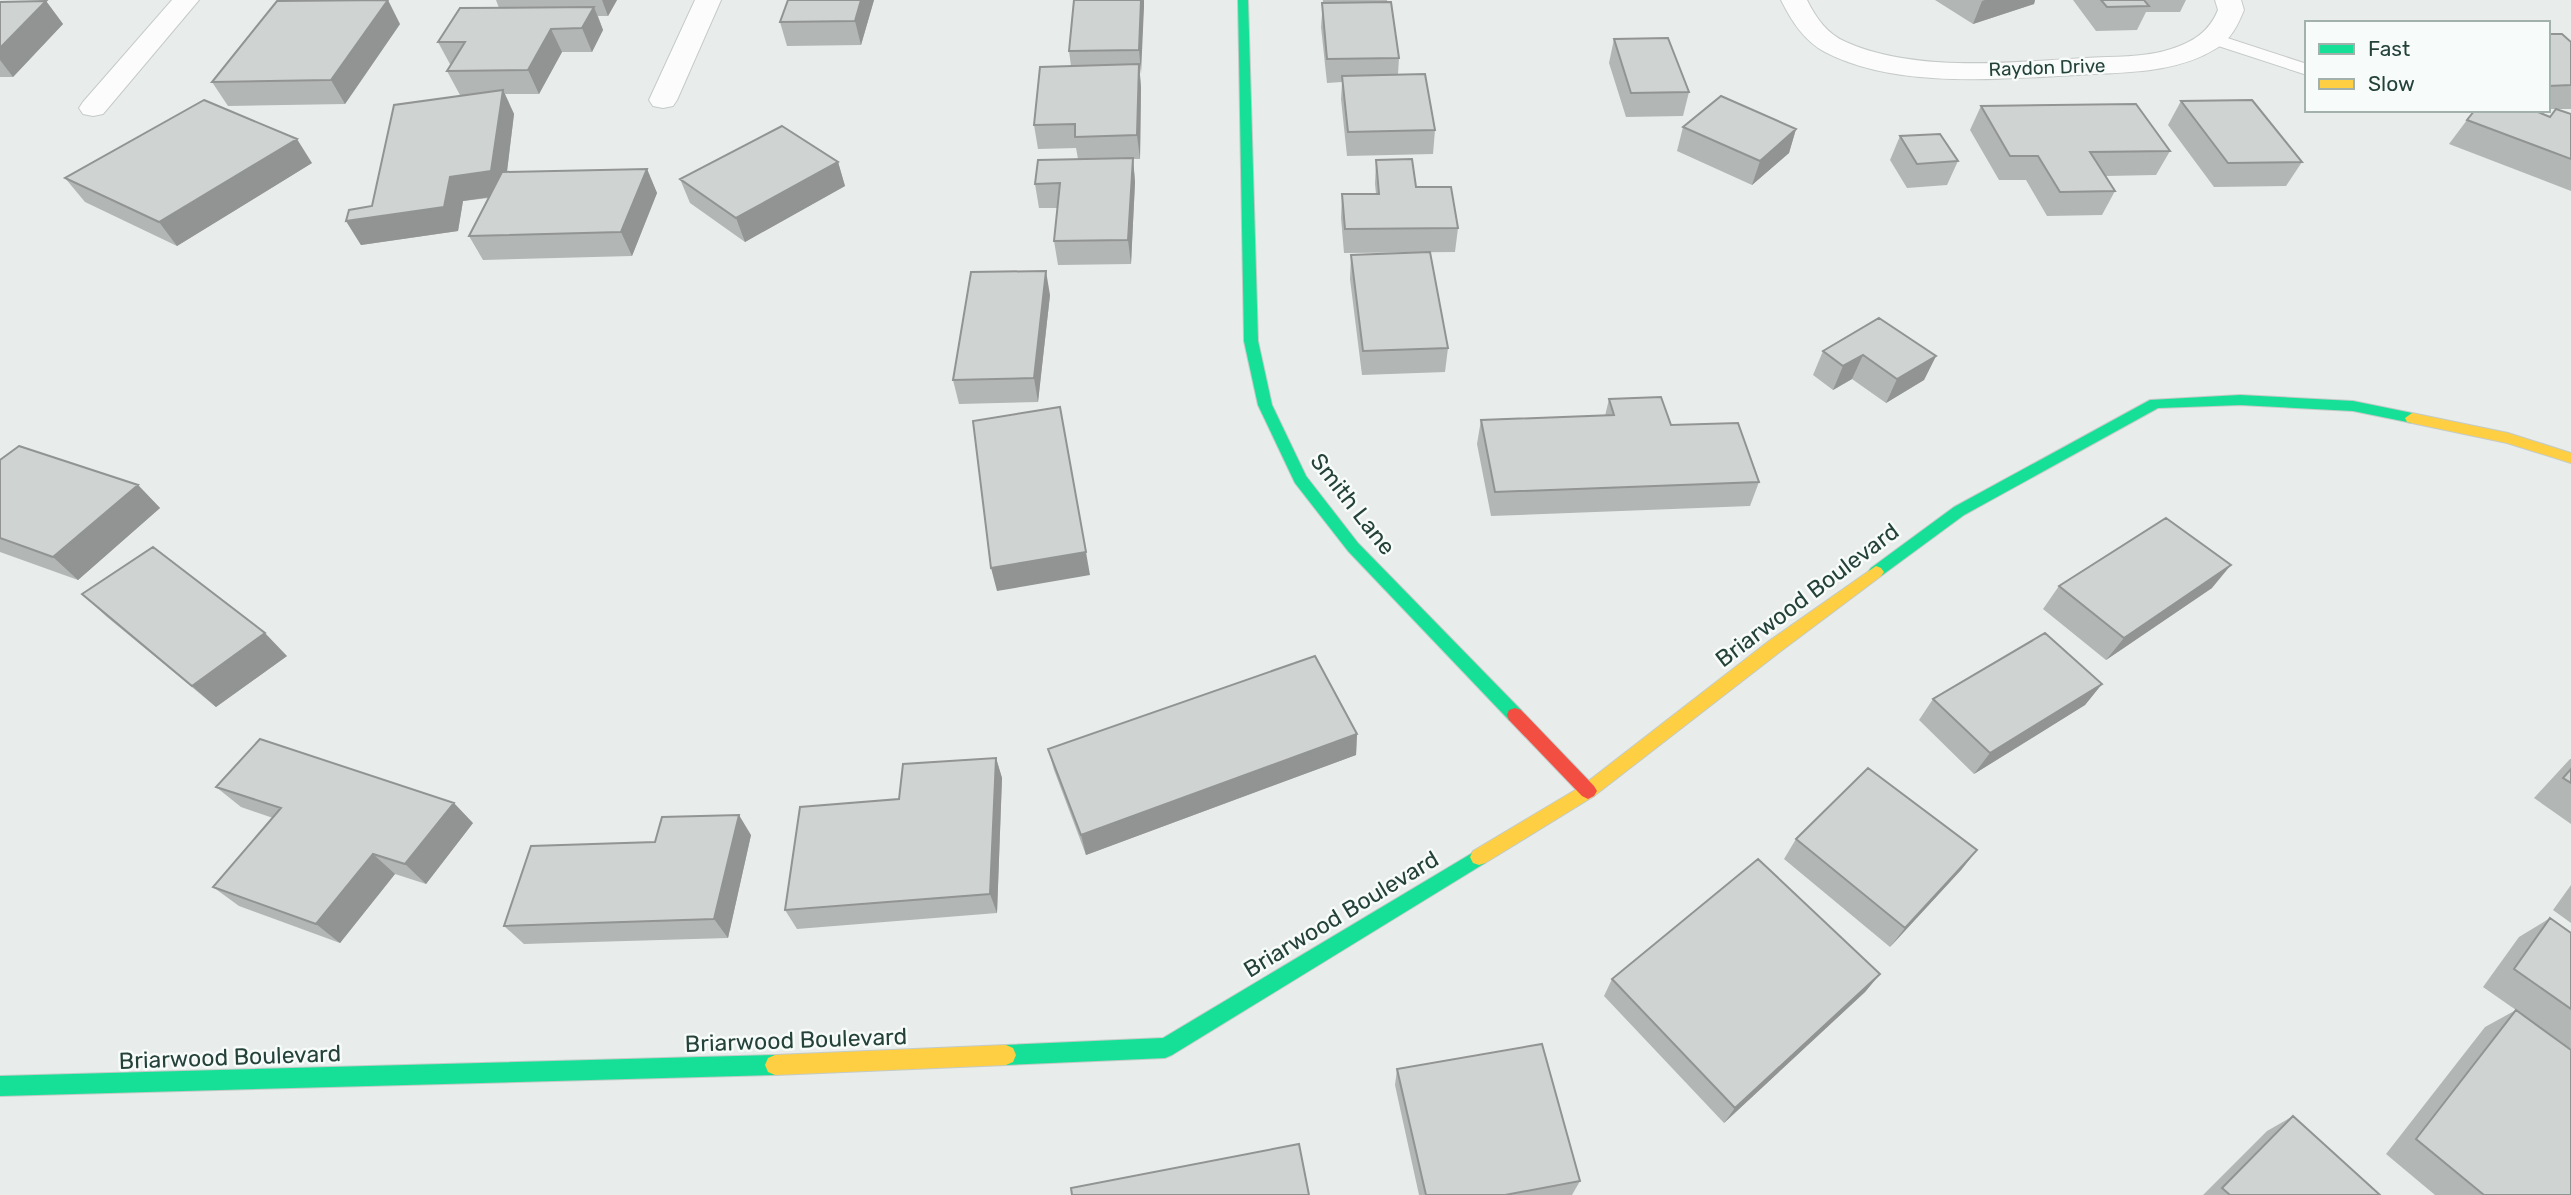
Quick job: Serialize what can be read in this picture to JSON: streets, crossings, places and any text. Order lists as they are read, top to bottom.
{
  "streets": {
    "street": ["Raydon Drive", "Smith Lane", "Briarwood Boulevard"]
  },
  "crossings": [
    ["Smith Lane", "Briarwood Boulevard"]
  ],
  "legend": ["Fast", "Slow"]
}
